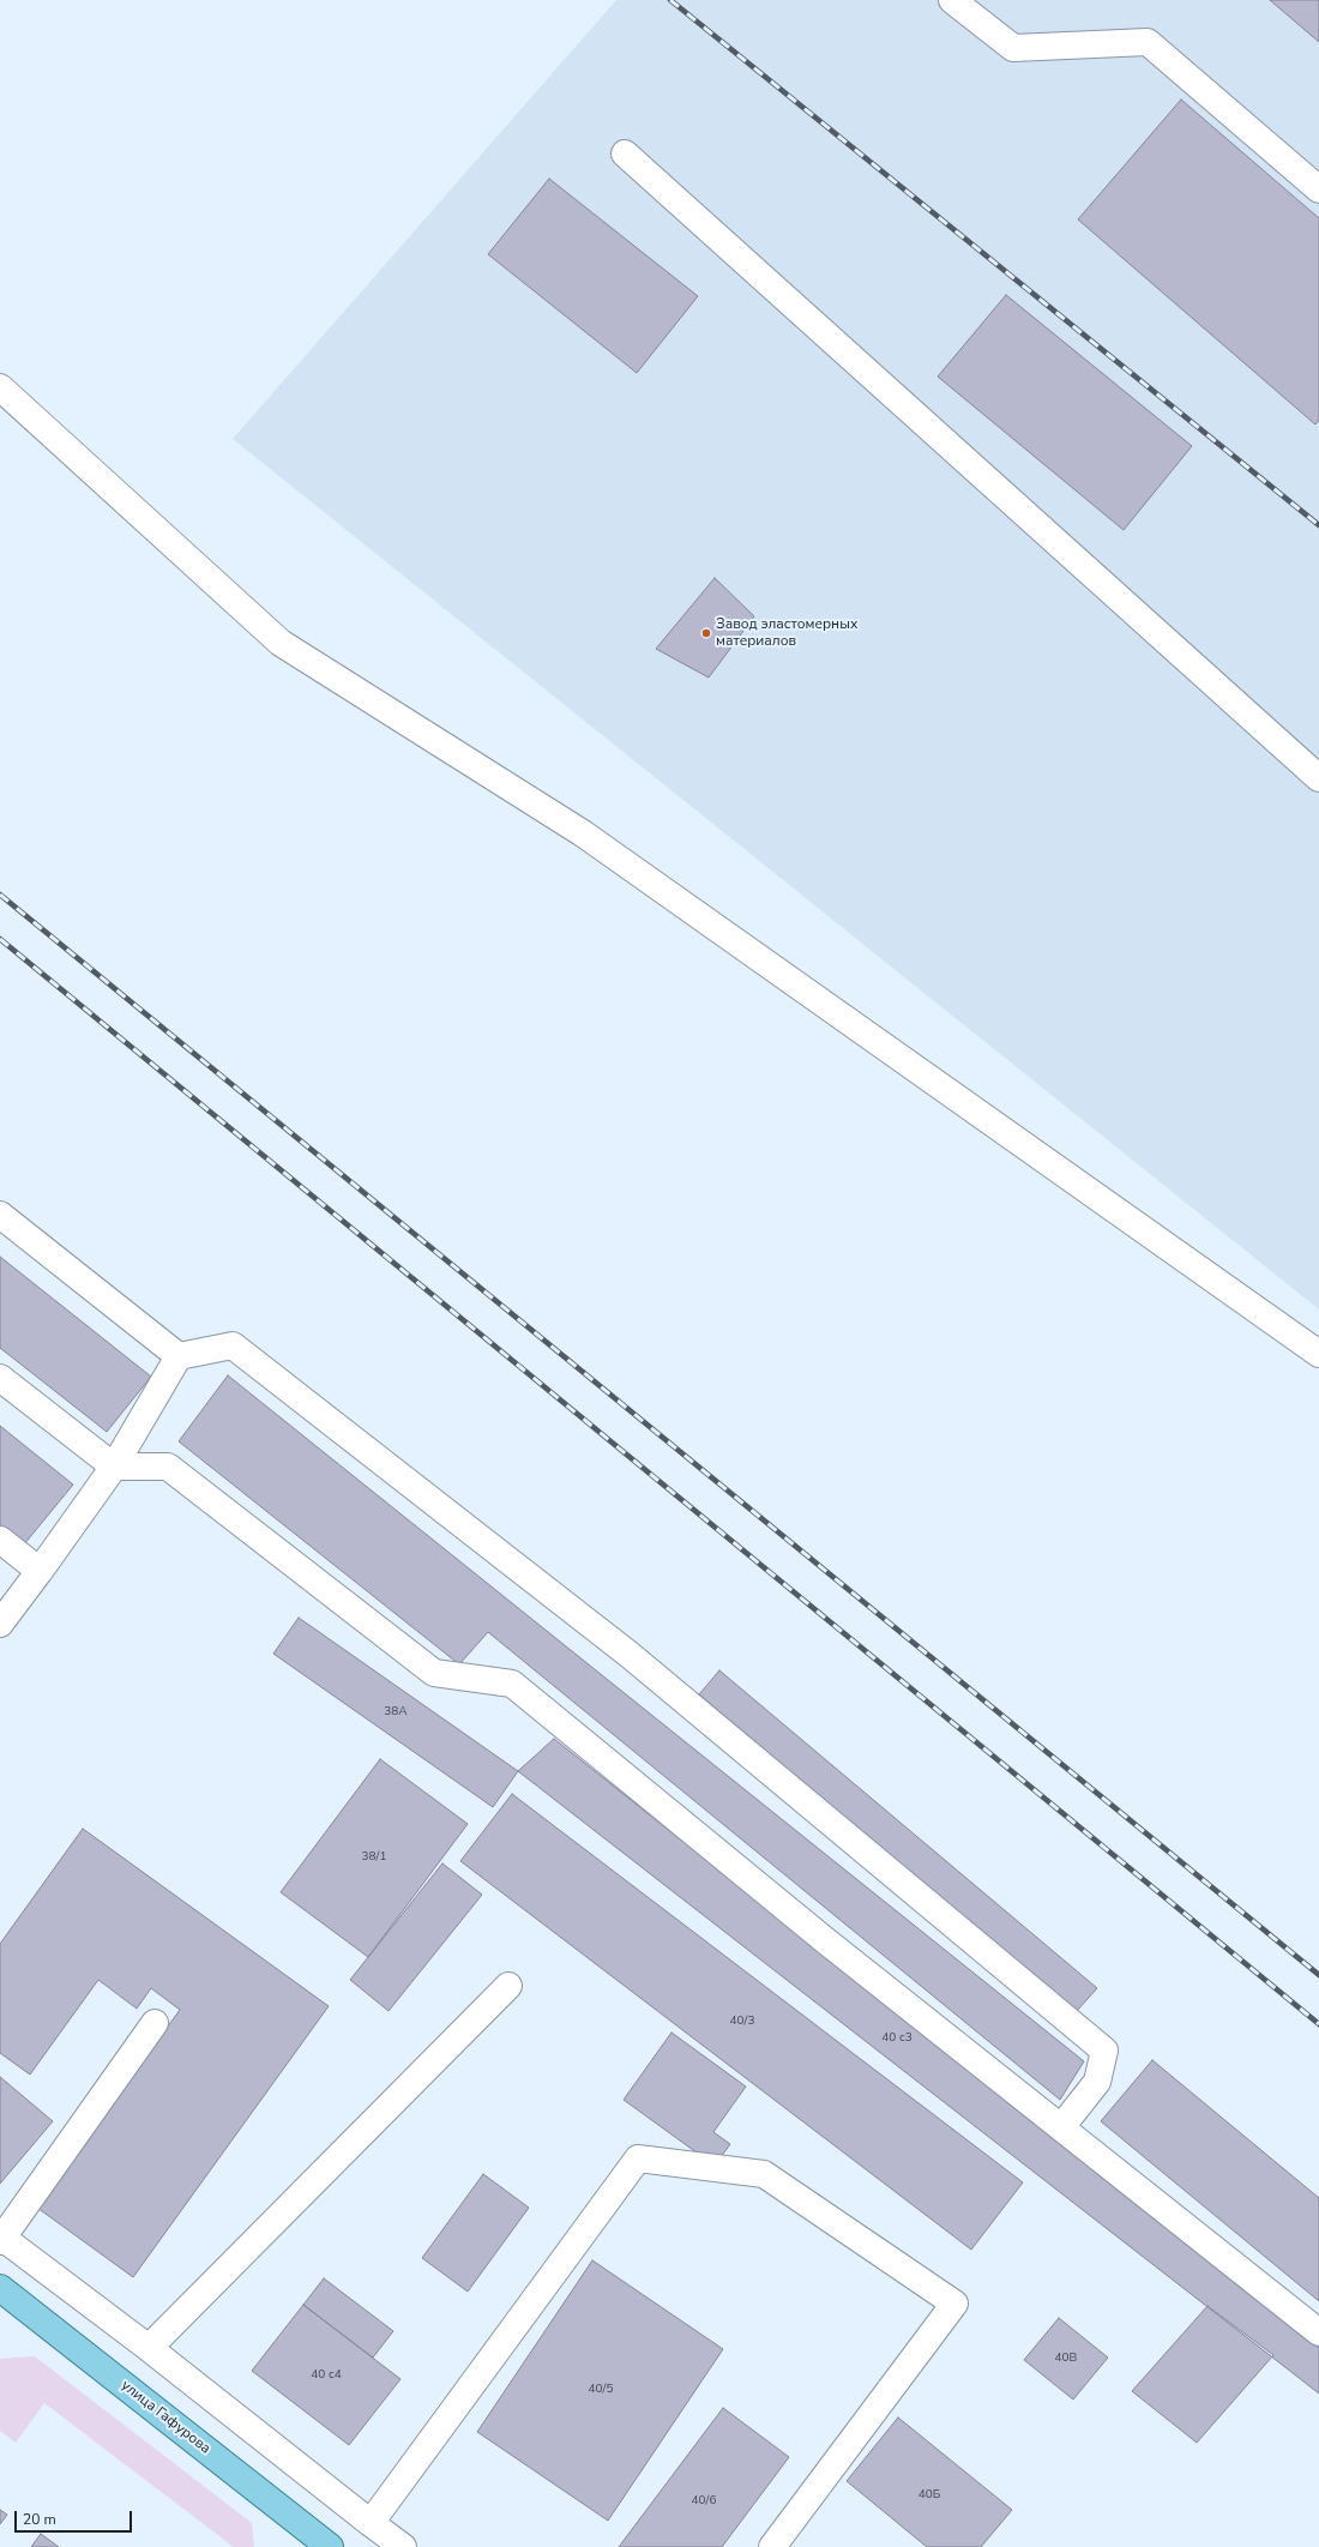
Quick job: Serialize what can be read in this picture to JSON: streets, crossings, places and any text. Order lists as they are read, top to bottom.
{
  "streets": {
    "main road": ["улица Гафурова"]
  },
  "places": ["Завод эластомерных материалов"],
  "house_numbers": [
    "38А",
    "38/1",
    "40/3",
    "40 с3",
    "40В",
    "40 с4",
    "40/5",
    "40Б",
    "40/6"
  ],
  "scale_bar": "20 m"
}
